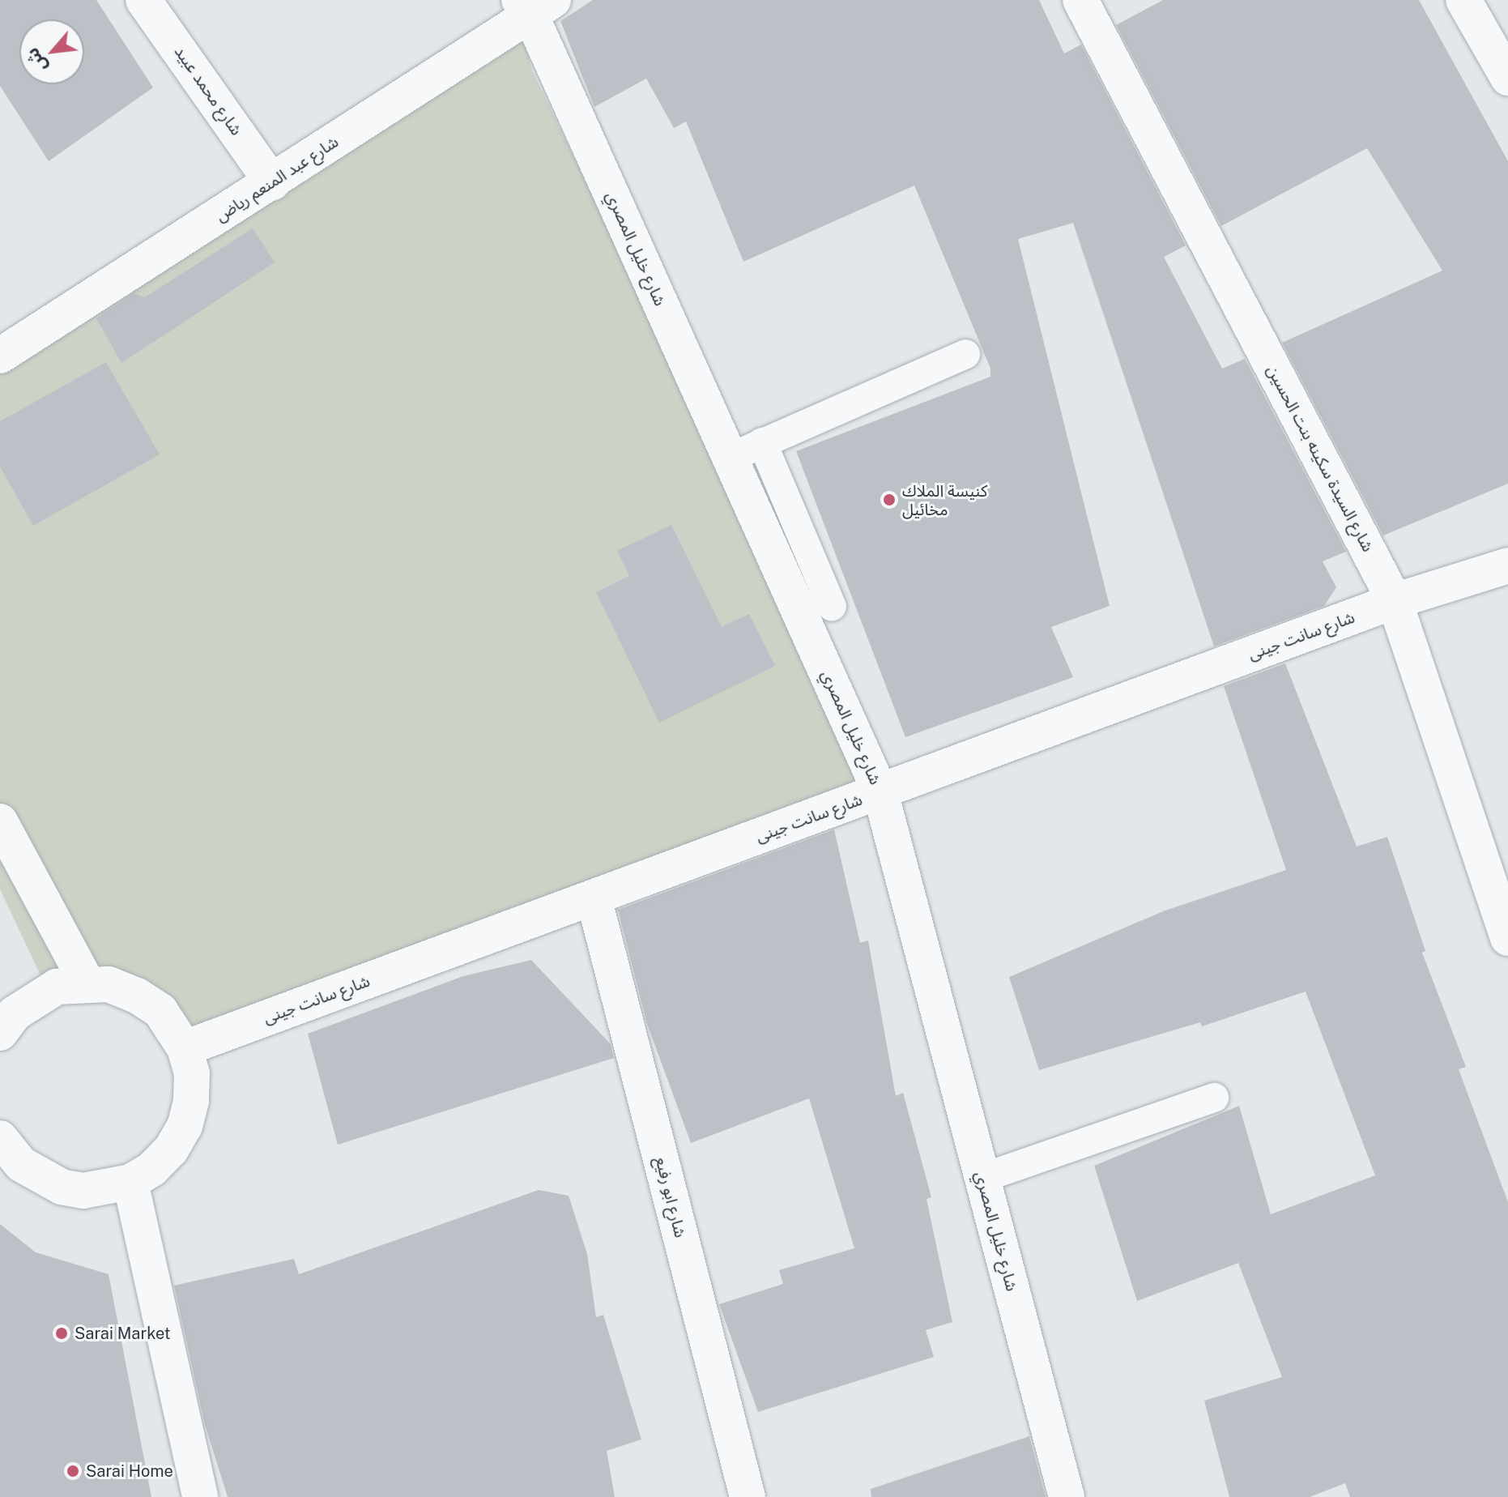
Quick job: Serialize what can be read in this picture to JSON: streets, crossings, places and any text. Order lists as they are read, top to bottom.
{
  "streets": {
    "street": [
      "شارع محمد عبيد",
      "شارع عبد المنعم رياض",
      "شارع خليل المصري",
      "شارع السيدة سكينه بنت الحسين",
      "شارع سانت جينى",
      "شارع ابو رفيع"
    ]
  },
  "crossings": [
    ["شارع محمد عبيد", "شارع عبد المنعم رياض"],
    ["شارع عبد المنعم رياض", "شارع خليل المصري"],
    ["شارع خليل المصري", "شارع سانت جينى"],
    ["شارع السيدة سكينه بنت الحسين", "شارع سانت جينى"],
    ["شارع سانت جينى", "شارع ابو رفيع"]
  ],
  "places": ["كنيسة الملاك مخائيل", "Sarai Market", "Sarai Home"],
  "north": "bottom left"
}
